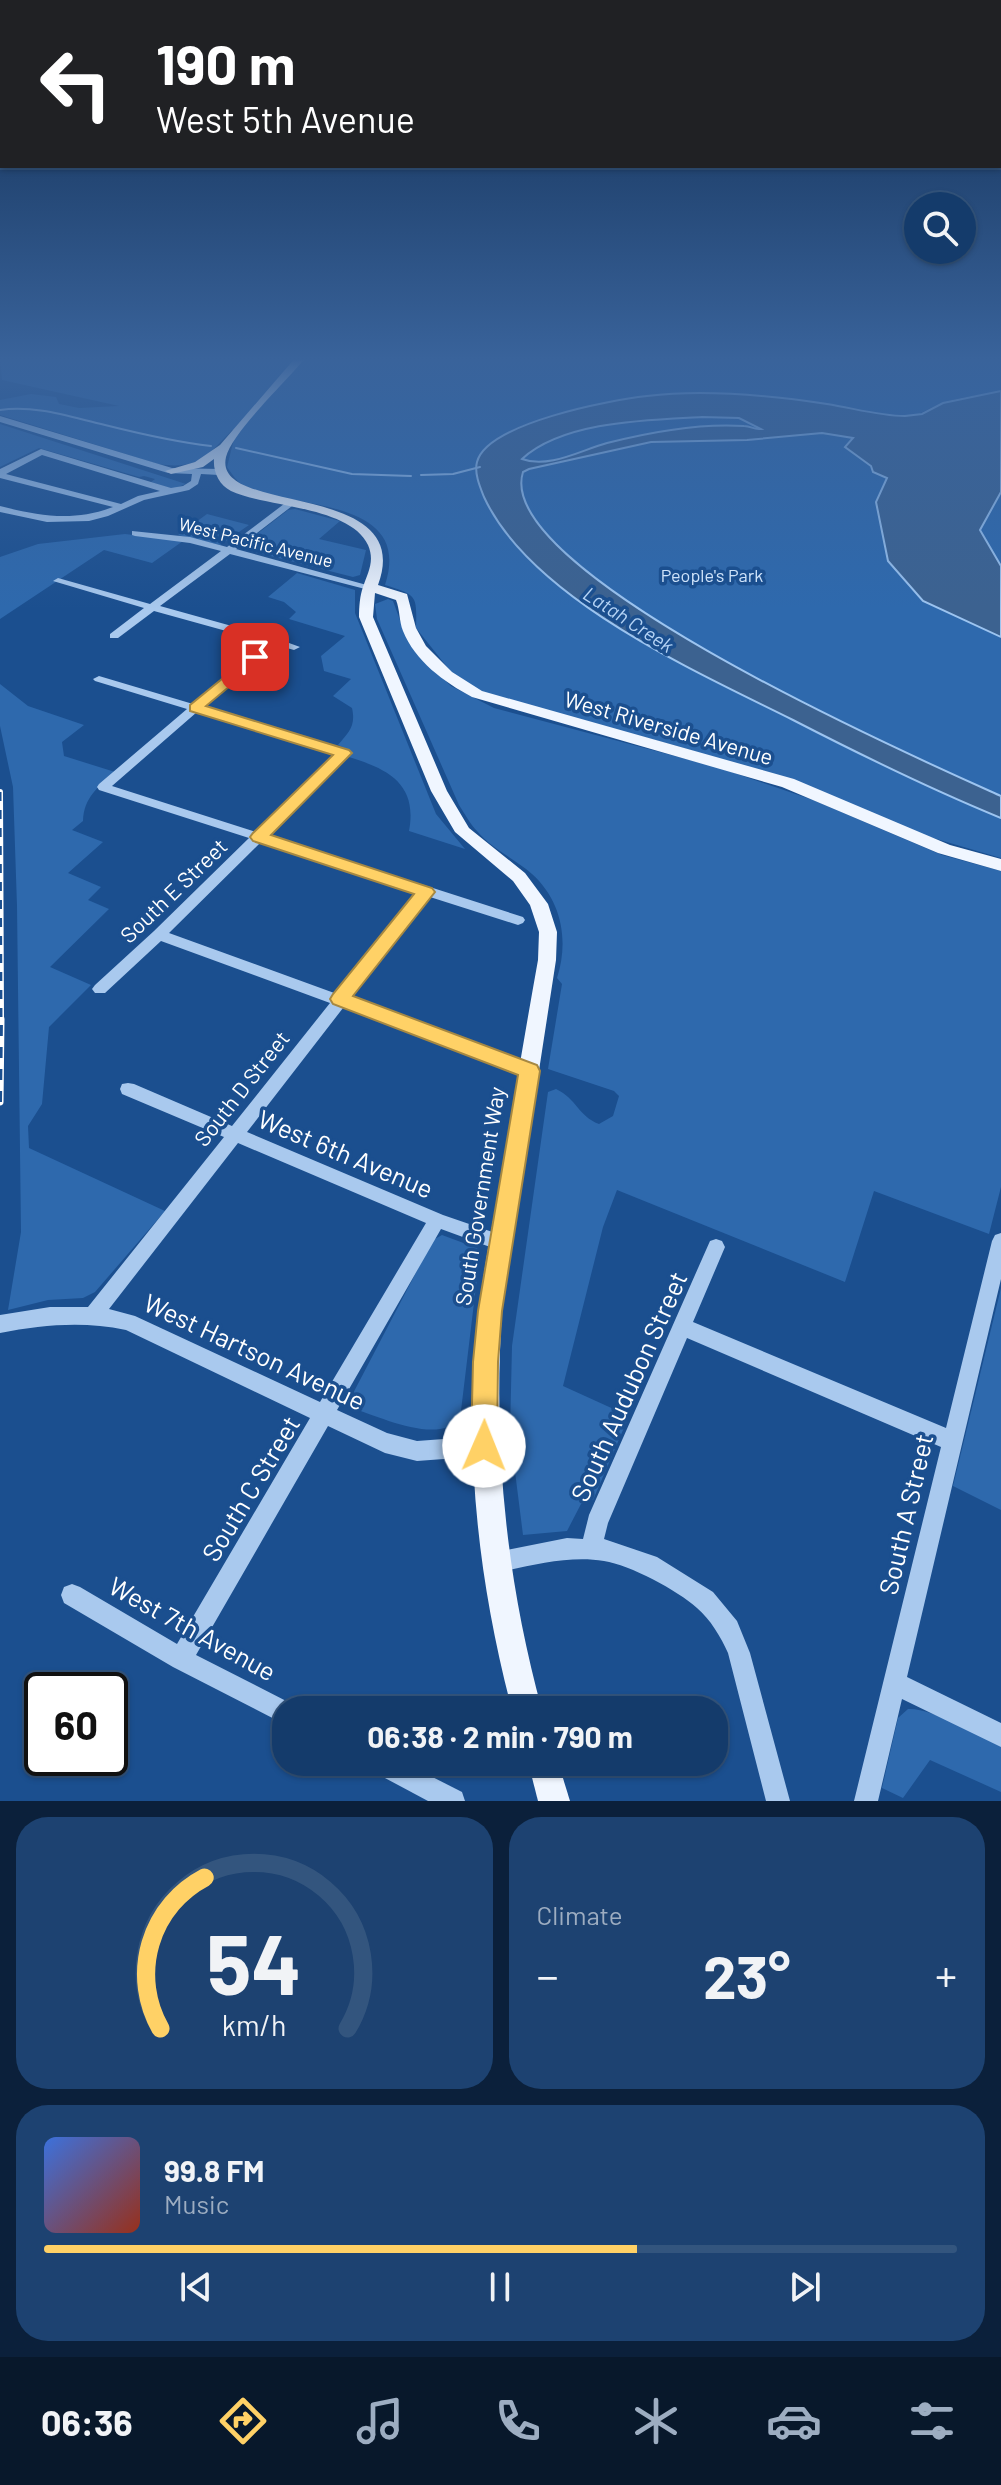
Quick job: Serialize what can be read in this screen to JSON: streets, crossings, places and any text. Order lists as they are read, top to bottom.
{
  "streets": {
    "main road": ["West Riverside Avenue", "South Government Way"],
    "street": [
      "West Pacific Avenue",
      "South E Street",
      "South D Street",
      "West 6th Avenue",
      "West Hartson Avenue",
      "South Audubon Street",
      "South C Street",
      "South A Street",
      "West 7th Avenue"
    ]
  },
  "crossings": [
    ["West Pacific Avenue", "West Riverside Avenue"],
    ["West Pacific Avenue", "South Government Way"],
    ["West Riverside Avenue", "South Government Way"],
    ["South D Street", "West 6th Avenue"],
    ["South D Street", "West Hartson Avenue"],
    ["West 6th Avenue", "South Government Way"],
    ["West 6th Avenue", "South C Street"],
    ["South Government Way", "West Hartson Avenue"],
    ["West Hartson Avenue", "South C Street"],
    ["South C Street", "West 7th Avenue"]
  ],
  "water": ["Latah Creek"],
  "parks": ["People's Park"],
  "page": {
    "turn": ["190 m", "West 5th Avenue"],
    "limit": "60",
    "trip": "06:38 · 2 min · 790 m",
    "tile": "Climate",
    "heat": ["−", "23°", "+"],
    "song": ["99.8 FM", "Music"],
    "tabs": "06:36",
    "gauge": ["54", "km/h"]
  }
}
